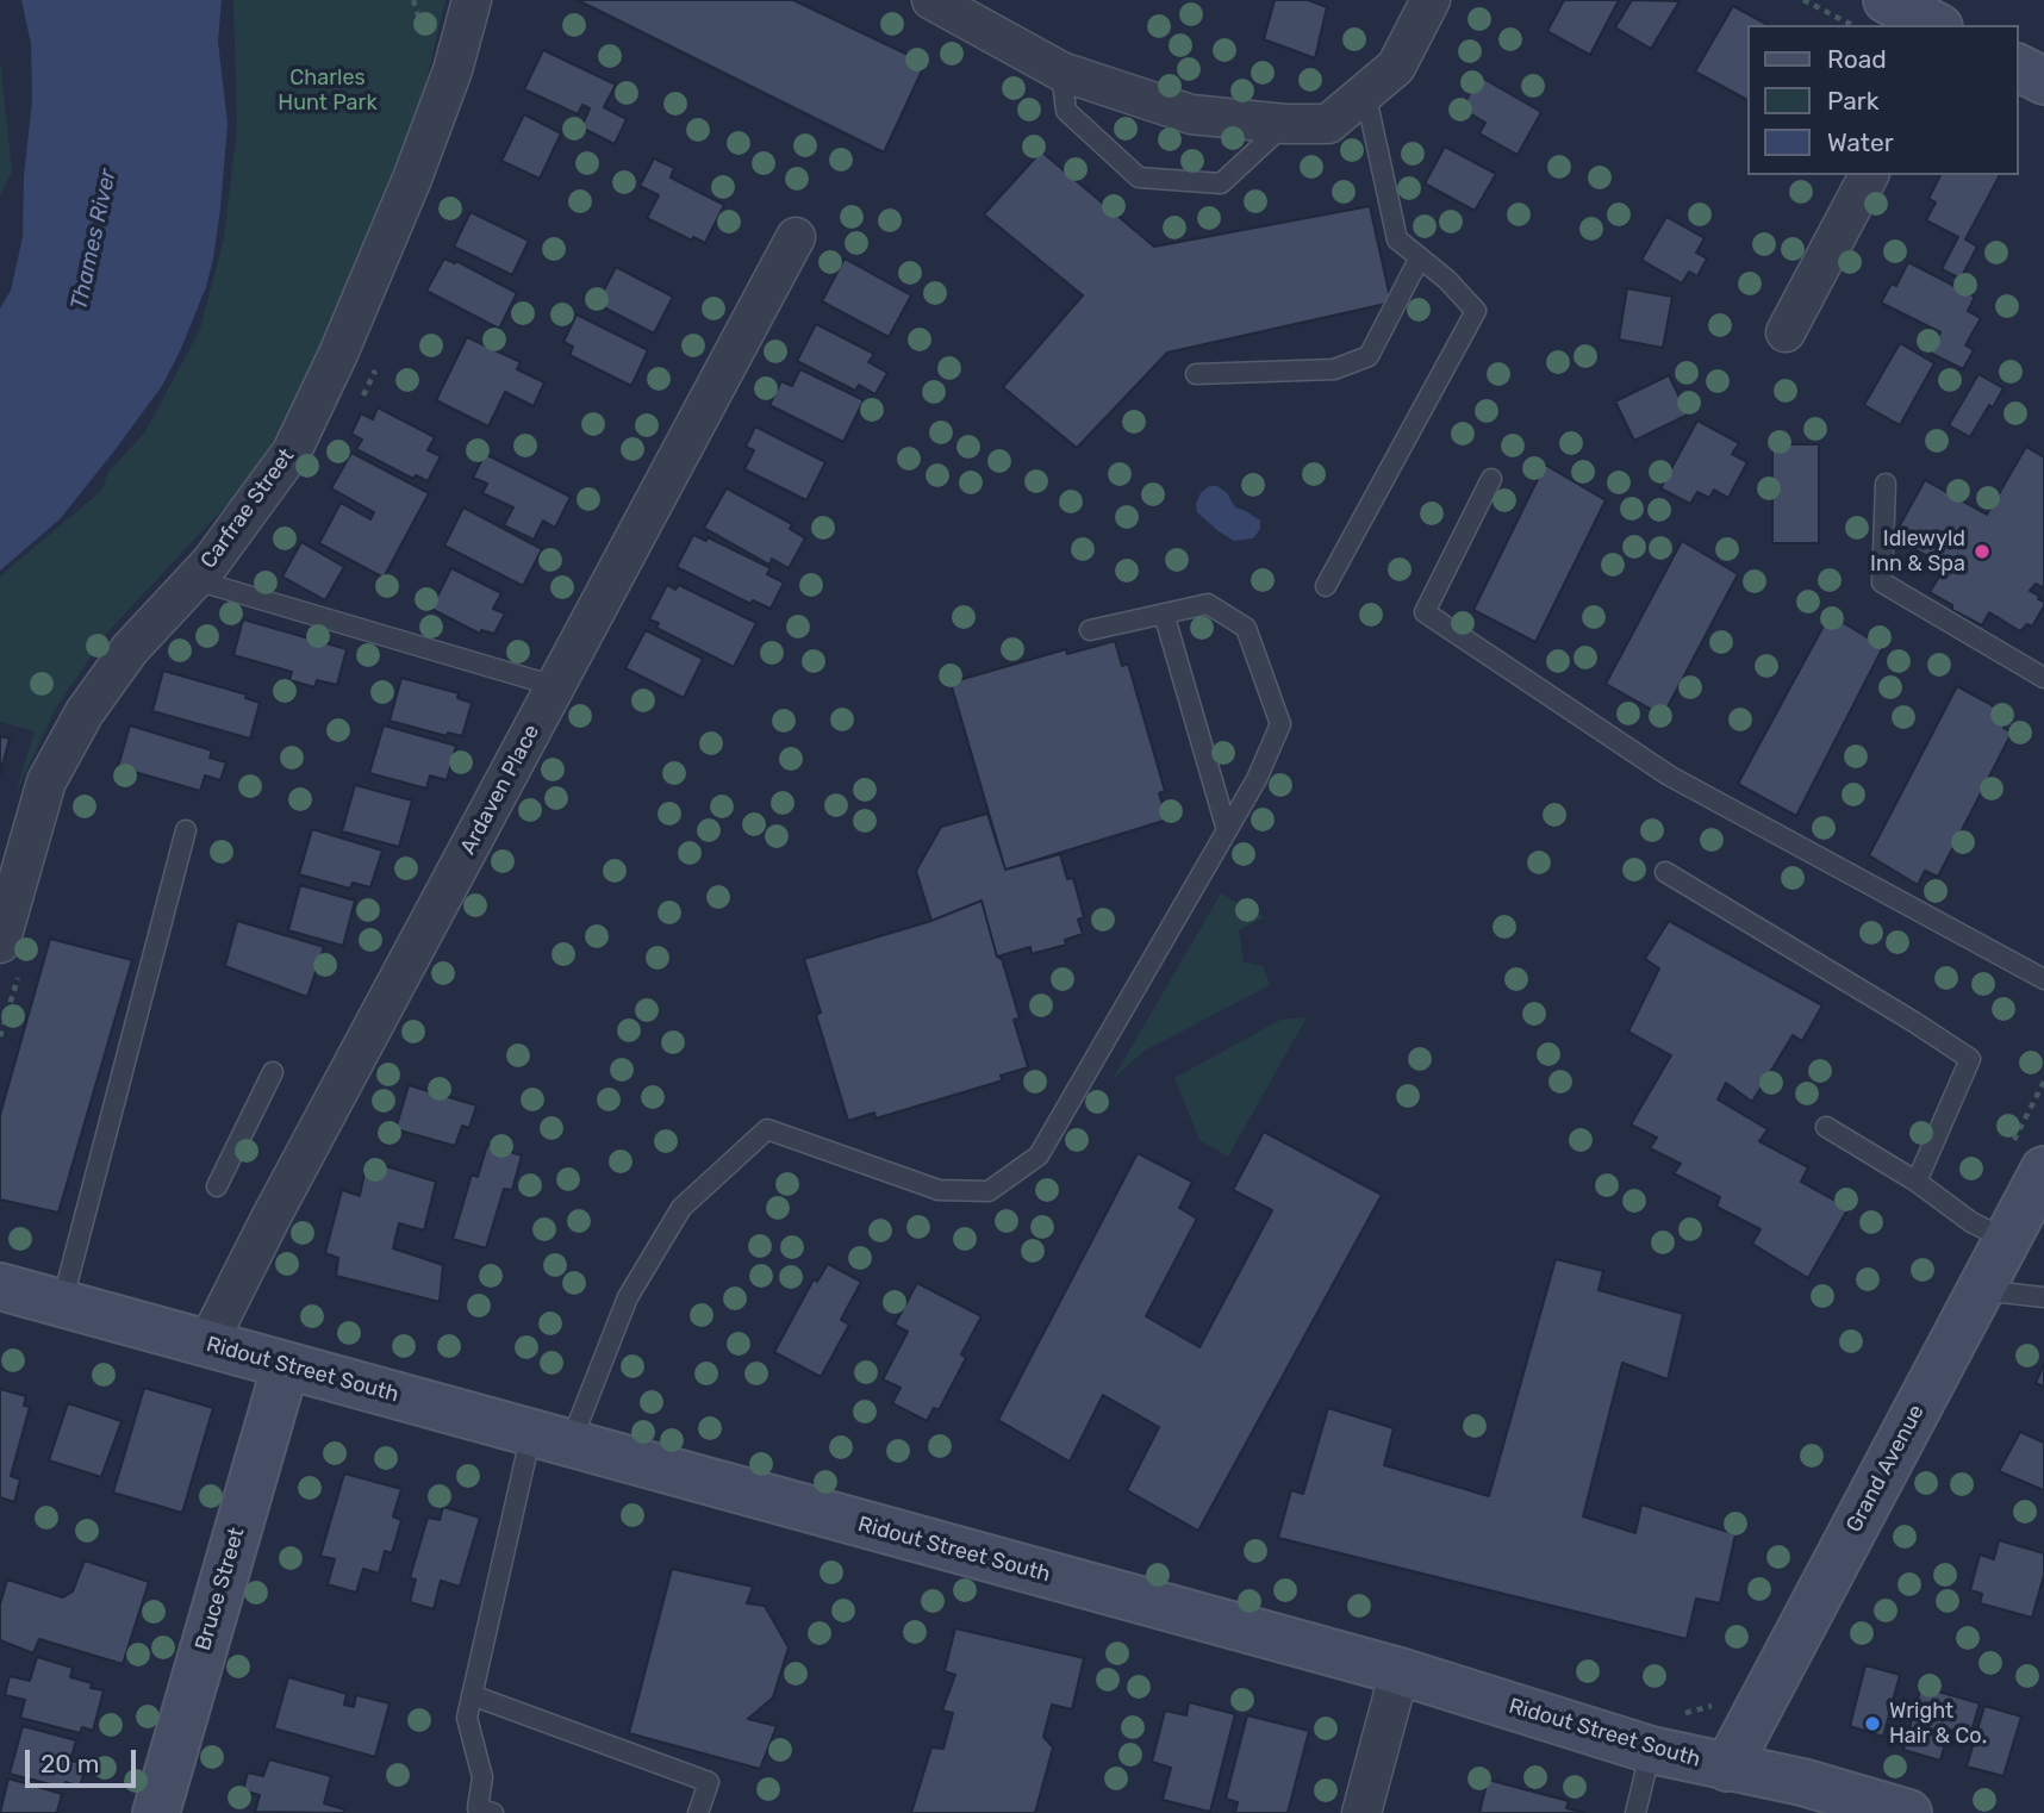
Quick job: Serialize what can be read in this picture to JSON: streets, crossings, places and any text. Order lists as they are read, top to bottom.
{
  "streets": {
    "street": [
      "Carfrae Street",
      "Ardaven Place",
      "Ridout Street South",
      "Grand Avenue",
      "Bruce Street"
    ]
  },
  "crossings": [
    ["Ardaven Place", "Ridout Street South"],
    ["Ridout Street South", "Grand Avenue"],
    ["Ridout Street South", "Bruce Street"]
  ],
  "water": ["Thames River"],
  "parks": ["Charles Hunt Park"],
  "places": ["Idlewyld Inn & Spa", "Wright Hair & Co."],
  "legend": ["Road", "Park", "Water"],
  "scale_bar": "20 m"
}
